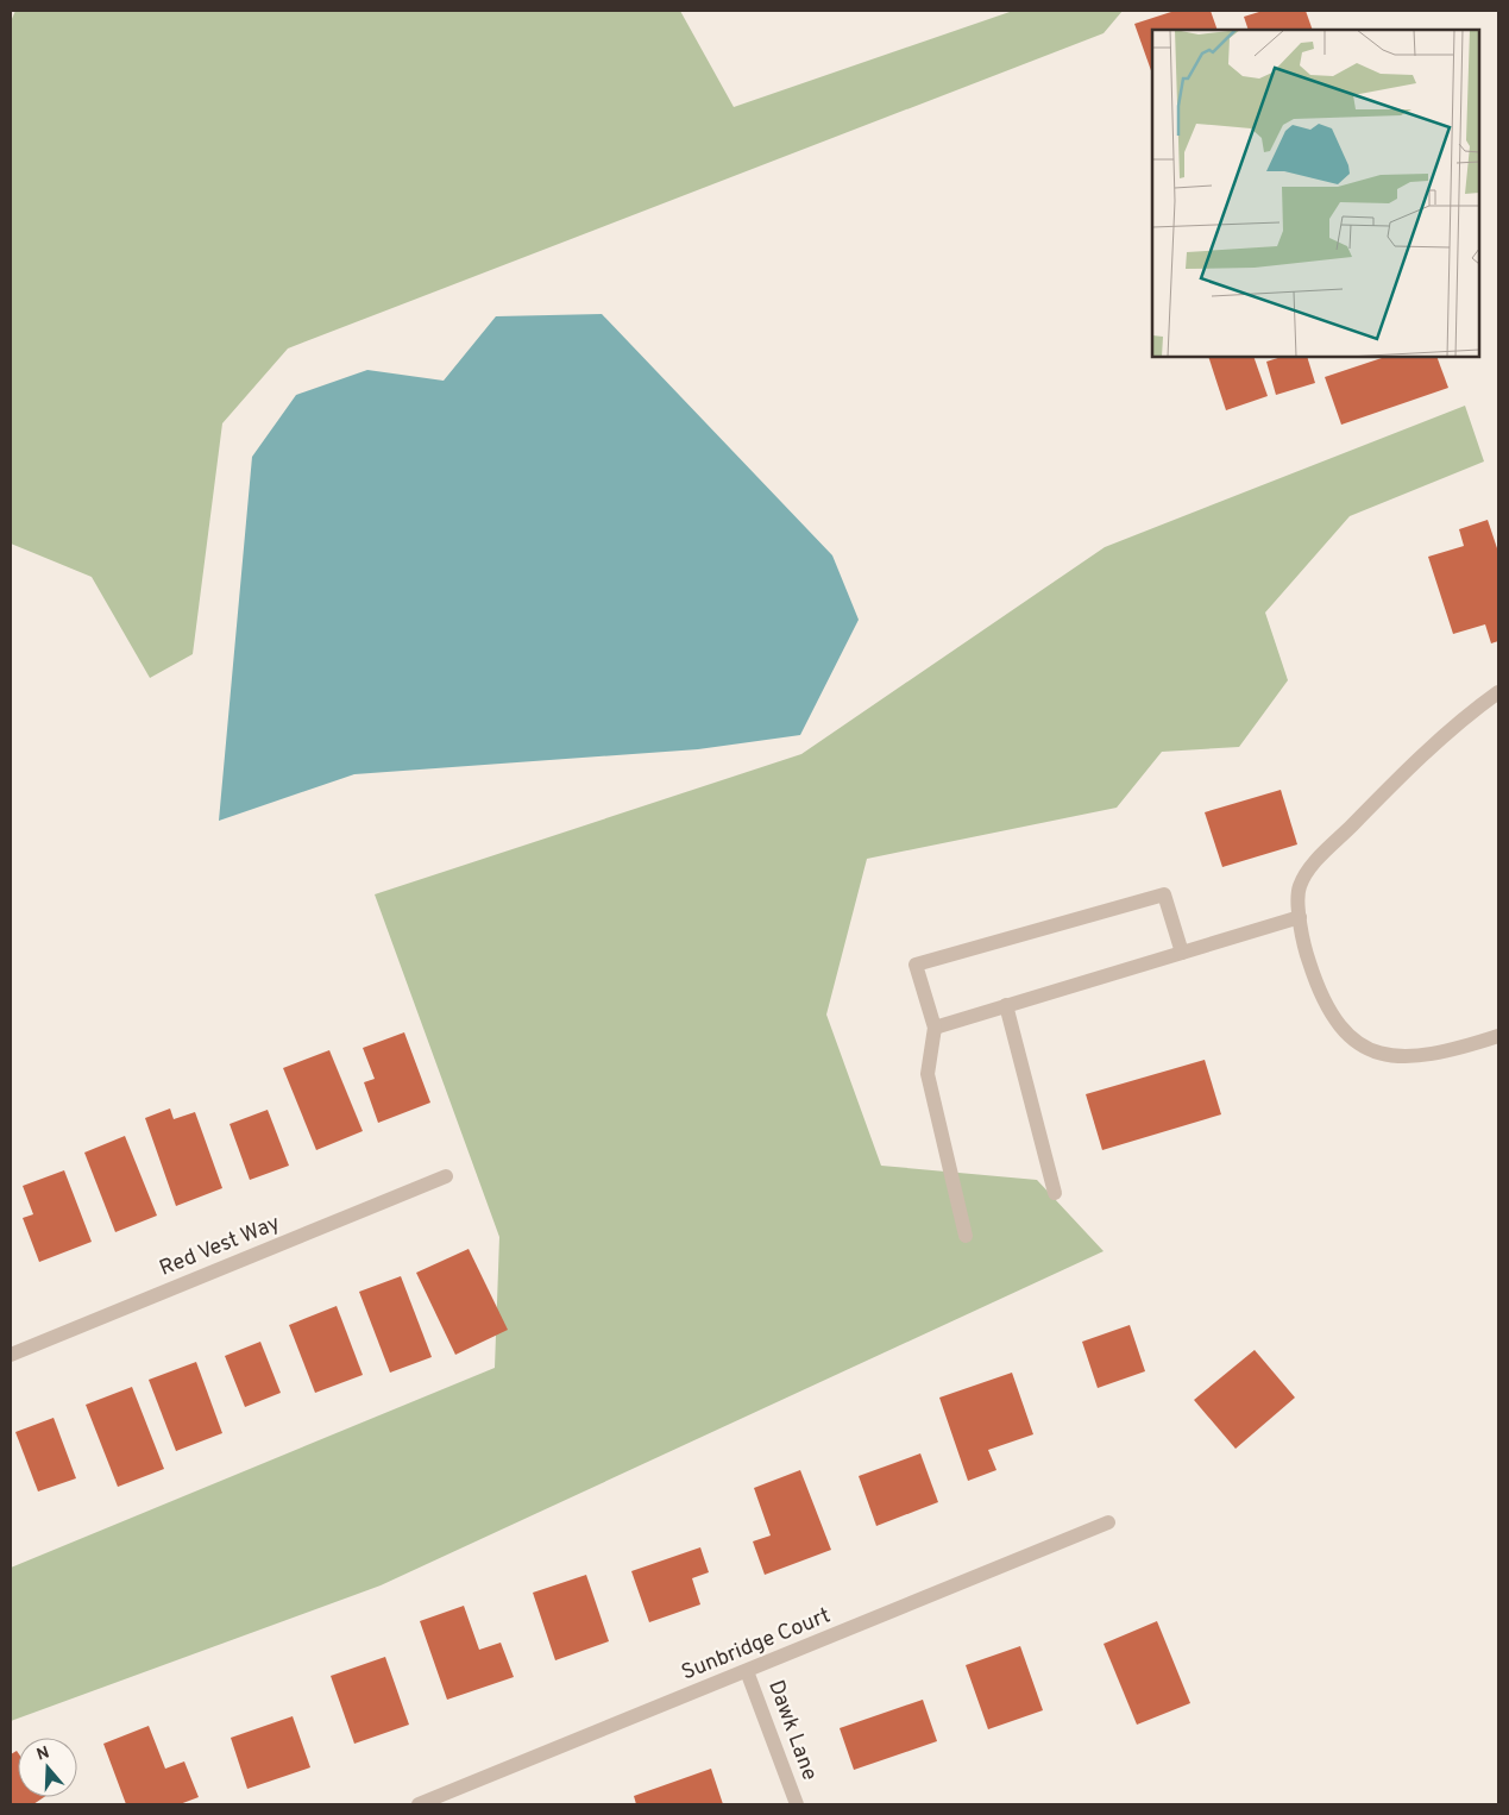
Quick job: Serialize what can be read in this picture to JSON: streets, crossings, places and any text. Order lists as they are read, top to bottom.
{
  "streets": {
    "street": ["Red Vest Way", "Sunbridge Court", "Dawk Lane"]
  },
  "crossings": [
    ["Sunbridge Court", "Dawk Lane"]
  ],
  "north": "top"
}
